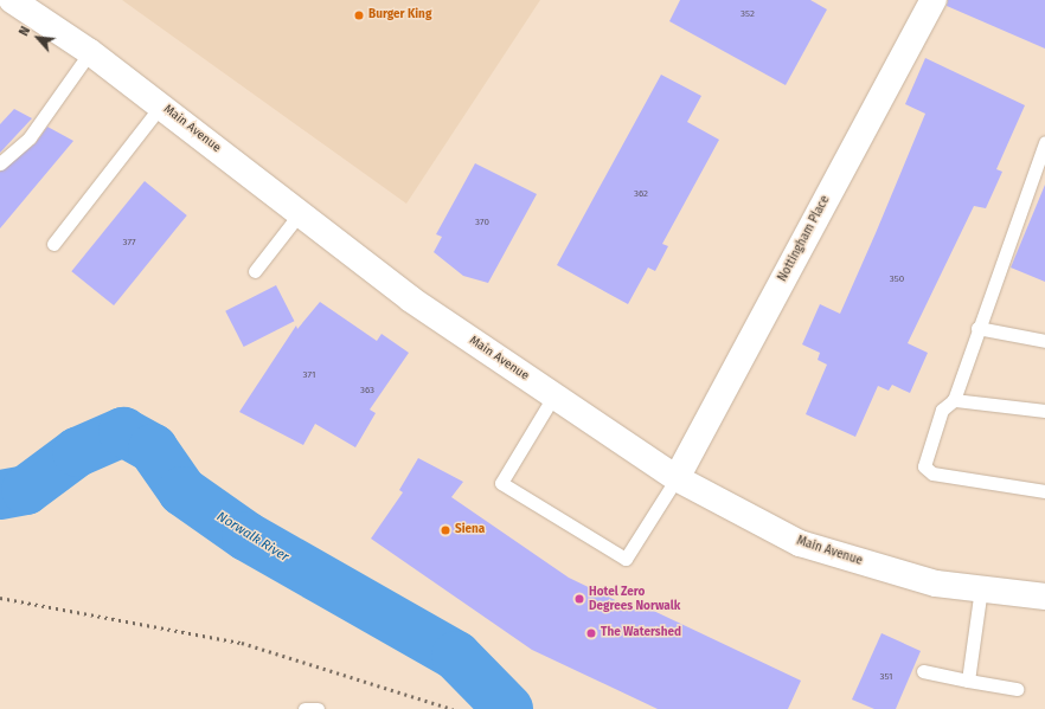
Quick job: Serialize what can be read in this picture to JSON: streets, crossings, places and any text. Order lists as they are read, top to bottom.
{
  "streets": {
    "main road": ["Main Avenue", "Nottingham Place"]
  },
  "crossings": [
    ["Main Avenue", "Nottingham Place"]
  ],
  "water": ["Norwalk River"],
  "places": [
    "Burger King",
    "Siena",
    "Hotel Zero Degrees Norwalk",
    "The Watershed"
  ],
  "house_numbers": [
    "352",
    "362",
    "370",
    "377",
    "350",
    "371",
    "363",
    "351"
  ],
  "north": "top left"
}
